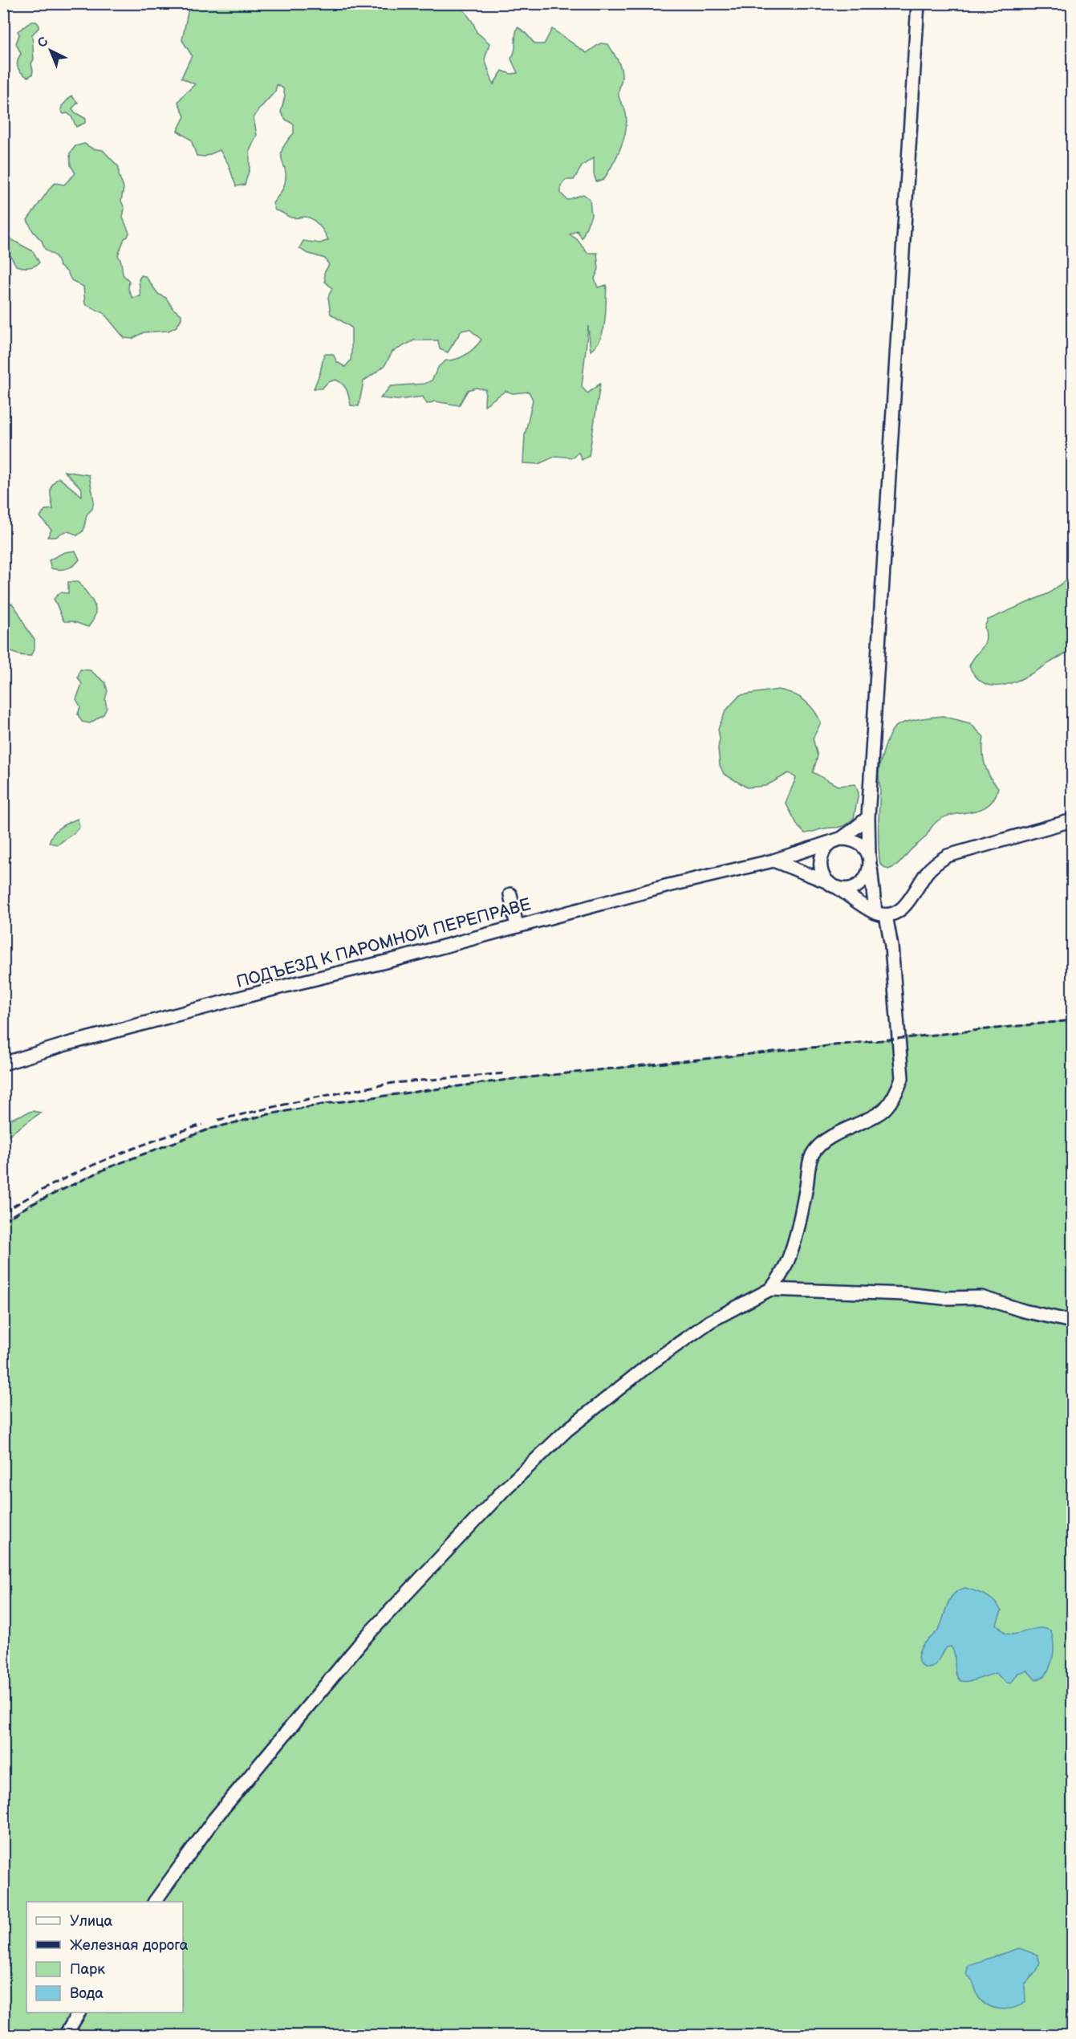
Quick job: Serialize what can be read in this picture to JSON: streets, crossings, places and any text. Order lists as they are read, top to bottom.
{
  "streets": {
    "street": ["ПОДЪЕЗД К ПАРОМНОЙ ПЕРЕПРАВЕ"]
  },
  "legend": [
    "Улица",
    "Железная дорога",
    "Парк",
    "Вода"
  ],
  "north": "top left"
}
